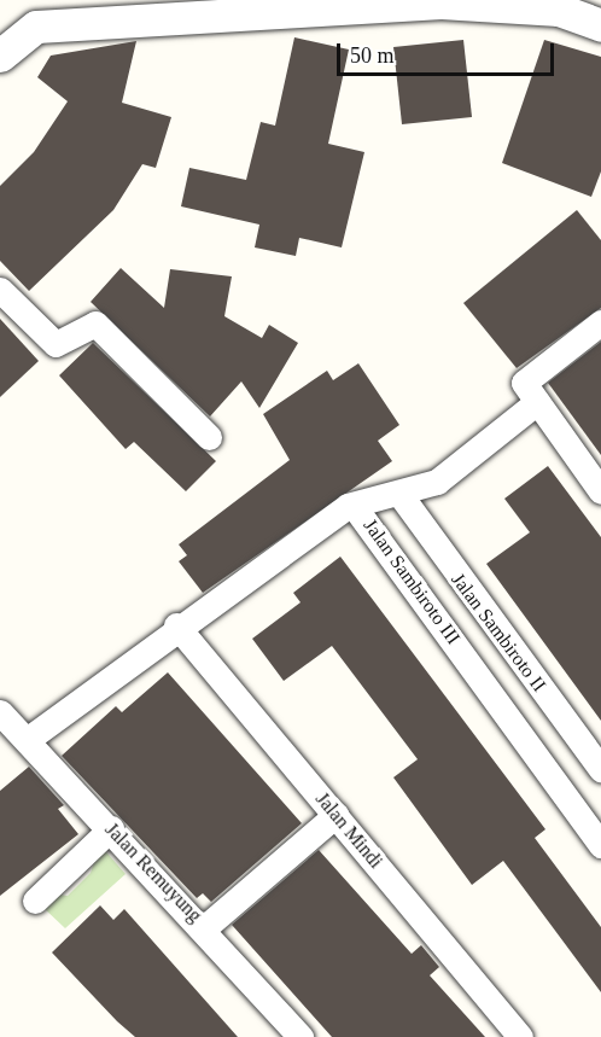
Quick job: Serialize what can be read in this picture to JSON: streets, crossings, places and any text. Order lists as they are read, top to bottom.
{
  "streets": {
    "street": [
      "Jalan Sambiroto III",
      "Jalan Sambiroto II",
      "Jalan Mindi",
      "Jalan Remuyung"
    ]
  },
  "crossings": [
    ["Jalan Sambiroto III", "Jalan Mindi"],
    ["Jalan Sambiroto III", "Jalan Remuyung"]
  ],
  "scale_bar": "50 m"
}
